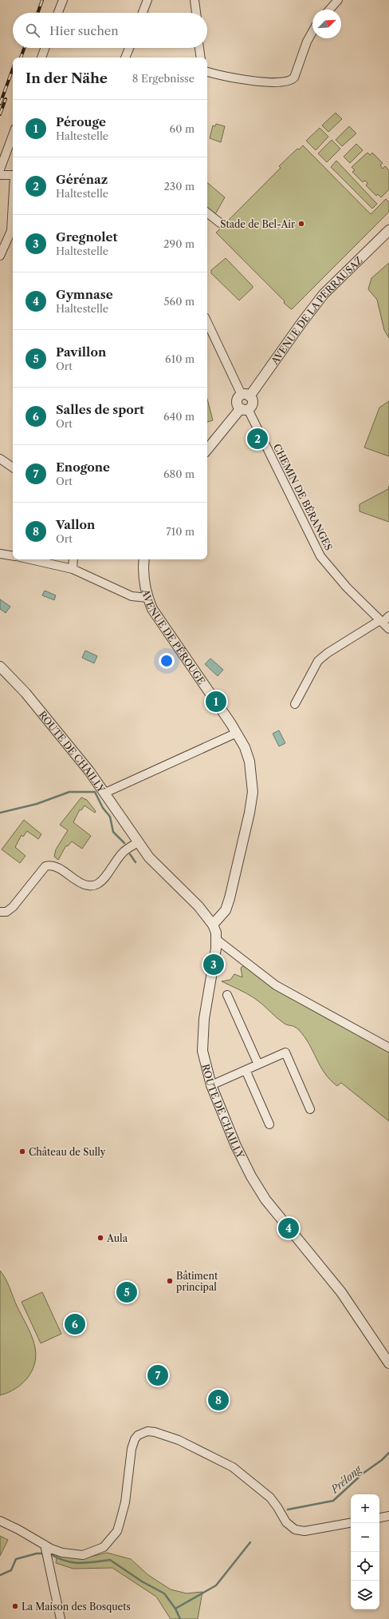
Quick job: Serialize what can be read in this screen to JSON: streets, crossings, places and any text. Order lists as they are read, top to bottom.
{
  "streets": {
    "street": [
      "AVENUE DE LA PERRAUSAZ",
      "CHEMIN DE BÉRANGES",
      "AVENUE DE PÉROUGE",
      "ROUTE DE CHAILLY"
    ]
  },
  "crossings": [
    ["AVENUE DE PÉROUGE", "ROUTE DE CHAILLY"]
  ],
  "water": ["Prélong"],
  "places": [
    "Stade de Bel-Air",
    "Château de Sully",
    "Aula",
    "Bâtiment principal",
    "La Maison des Bosquets"
  ],
  "north": "top right",
  "page": {
    "search": "Hier suchen",
    "heading": ["In der Nähe", "8 Ergebnisse"],
    "list": [
      {
        "mark": "1",
        "name": "Pérouge",
        "note": "Haltestelle",
        "value": "60 m"
      },
      {
        "mark": "2",
        "name": "Gérénaz",
        "note": "Haltestelle",
        "value": "230 m"
      },
      {
        "mark": "3",
        "name": "Gregnolet",
        "note": "Haltestelle",
        "value": "290 m"
      },
      {
        "mark": "4",
        "name": "Gymnase",
        "note": "Haltestelle",
        "value": "560 m"
      },
      {
        "mark": "5",
        "name": "Pavillon",
        "note": "Ort",
        "value": "610 m"
      },
      {
        "mark": "6",
        "name": "Salles de sport",
        "note": "Ort",
        "value": "640 m"
      },
      {
        "mark": "7",
        "name": "Enogone",
        "note": "Ort",
        "value": "680 m"
      },
      {
        "mark": "8",
        "name": "Vallon",
        "note": "Ort",
        "value": "710 m"
      }
    ],
    "pins": [
      "2",
      "1",
      "3",
      "4",
      "5",
      "6",
      "7",
      "8"
    ],
    "map_buttons": ["+", "−"]
  }
}
